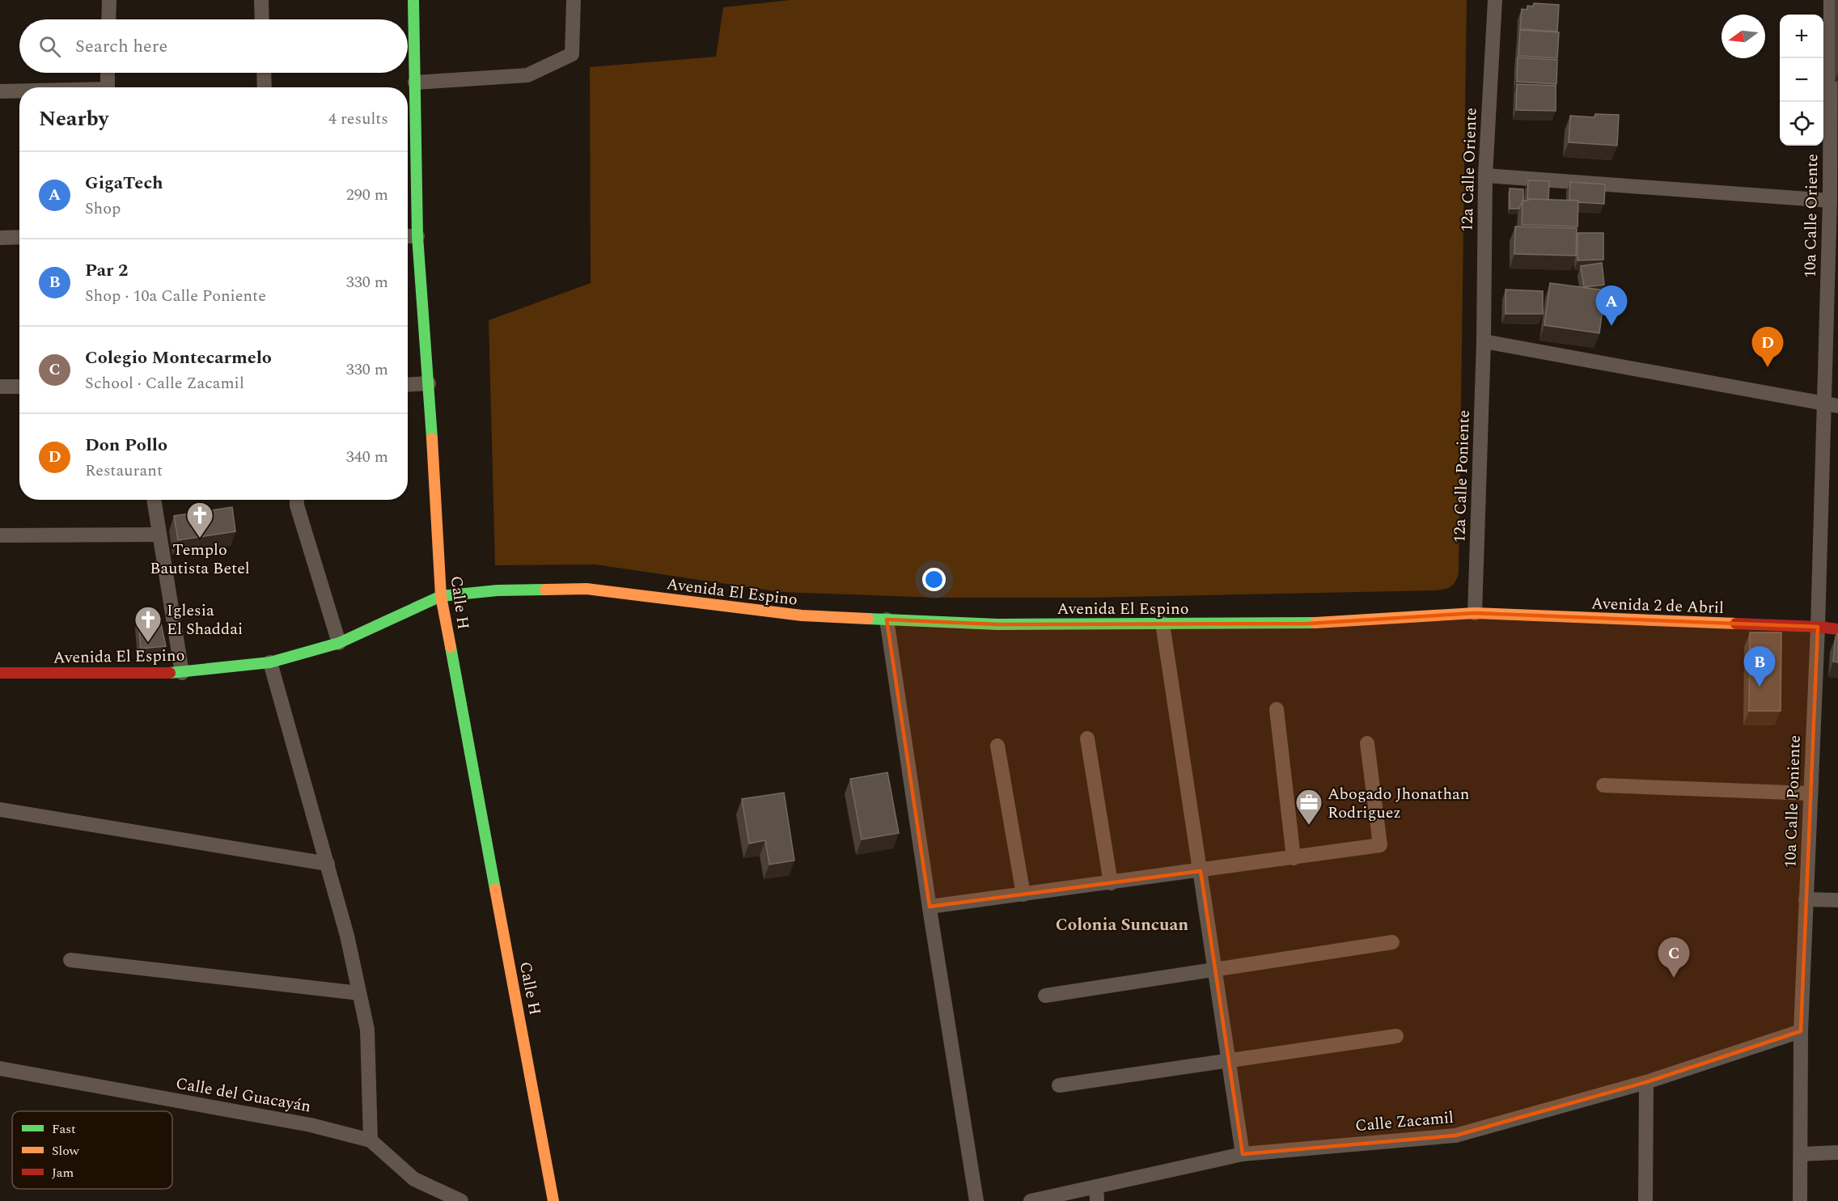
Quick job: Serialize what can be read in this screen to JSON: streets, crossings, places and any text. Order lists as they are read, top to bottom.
{
  "streets": {
    "street": [
      "12a Calle Oriente",
      "10a Calle Oriente",
      "12a Calle Poniente",
      "Avenida El Espino",
      "Calle H",
      "Avenida 2 de Abril",
      "10a Calle Poniente",
      "Calle del Guacayán",
      "Calle Zacamil"
    ]
  },
  "crossings": [
    ["12a Calle Oriente", "12a Calle Poniente"],
    ["10a Calle Oriente", "10a Calle Poniente"],
    ["12a Calle Poniente", "Avenida El Espino"],
    ["12a Calle Poniente", "Avenida 2 de Abril"],
    ["Avenida El Espino", "Calle H"],
    ["Avenida El Espino", "Avenida 2 de Abril"],
    ["Avenida 2 de Abril", "10a Calle Poniente"],
    ["10a Calle Poniente", "Calle Zacamil"]
  ],
  "districts": ["Colonia Suncuan"],
  "places": {
    "church": ["Templo Bautista Betel", "Iglesia El Shaddai"],
    "office": ["Abogado Jhonathan Rodriguez"]
  },
  "legend": ["Fast", "Slow", "Jam"],
  "north": "left",
  "page": {
    "map_buttons": ["+", "−"],
    "search": "Search here",
    "heading": ["Nearby", "4 results"],
    "list": [
      {
        "mark": "A",
        "name": "GigaTech",
        "note": "Shop",
        "value": "290 m"
      },
      {
        "mark": "B",
        "name": "Par 2",
        "note": "Shop · 10a Calle Poniente",
        "value": "330 m"
      },
      {
        "mark": "C",
        "name": "Colegio Montecarmelo",
        "note": "School · Calle Zacamil",
        "value": "330 m"
      },
      {
        "mark": "D",
        "name": "Don Pollo",
        "note": "Restaurant",
        "value": "340 m"
      }
    ],
    "pins": [
      "A",
      "D",
      "B",
      "C"
    ]
  }
}
